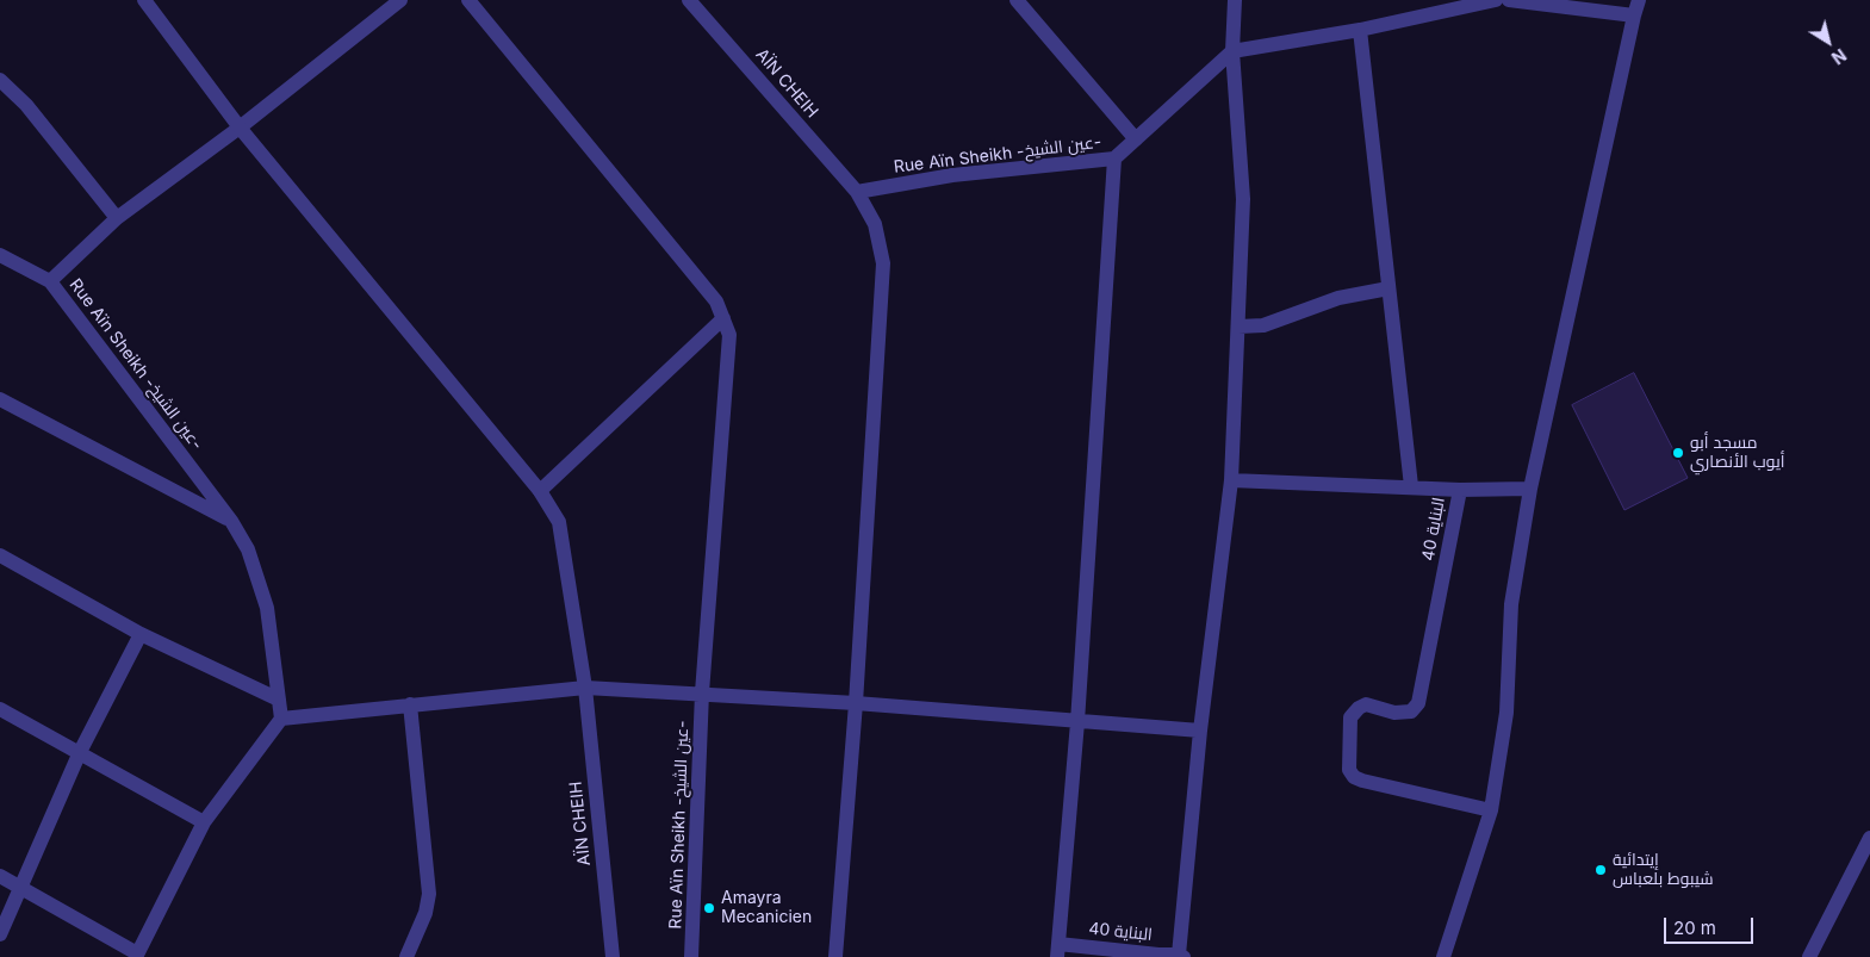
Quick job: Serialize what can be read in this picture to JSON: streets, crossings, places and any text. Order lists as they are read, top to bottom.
{
  "streets": {
    "street": ["AÏN CHEIH", "Rue Aïn Sheikh -عين الشيخ-", "البناية 40"]
  },
  "crossings": [
    ["AÏN CHEIH", "Rue Aïn Sheikh -عين الشيخ-"]
  ],
  "places": ["مسجد أبو أيوب الأنصاري", "إيتدائية شيبوط بلعباس", "Amayra Mecanicien"],
  "scale_bar": "20 m",
  "north": "bottom right"
}
